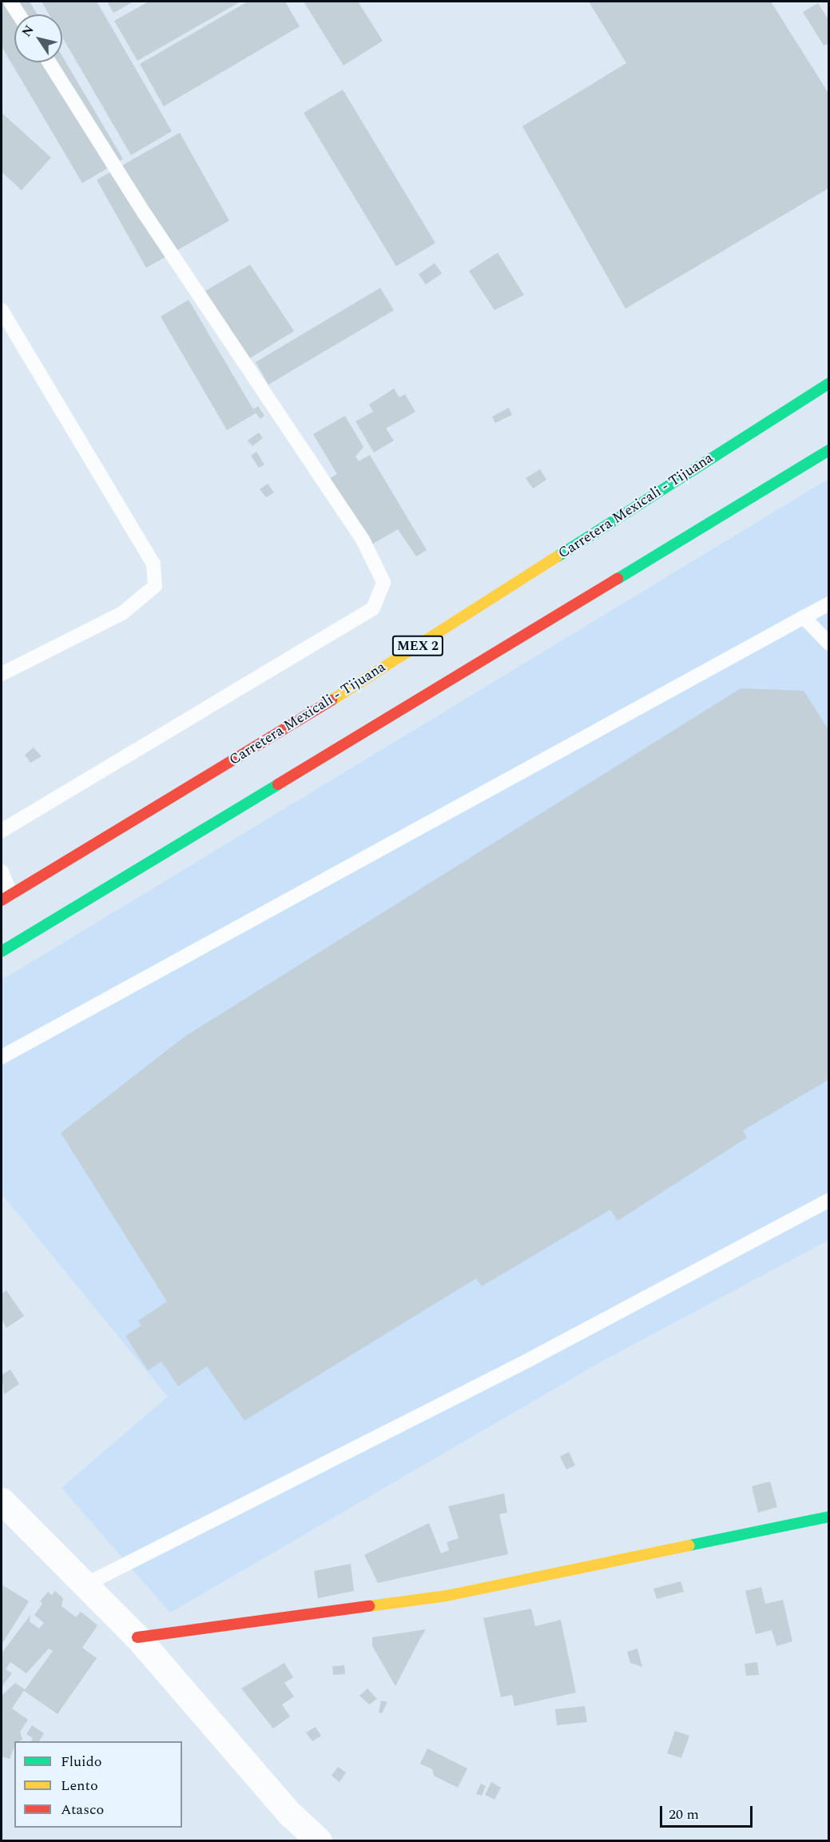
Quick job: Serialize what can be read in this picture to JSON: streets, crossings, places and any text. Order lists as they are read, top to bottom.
{
  "streets": {
    "main road": ["Carretera Mexicali - Tijuana", "MEX 2"]
  },
  "legend": ["Fluido", "Lento", "Atasco"],
  "scale_bar": "20 m",
  "north": "top left"
}
